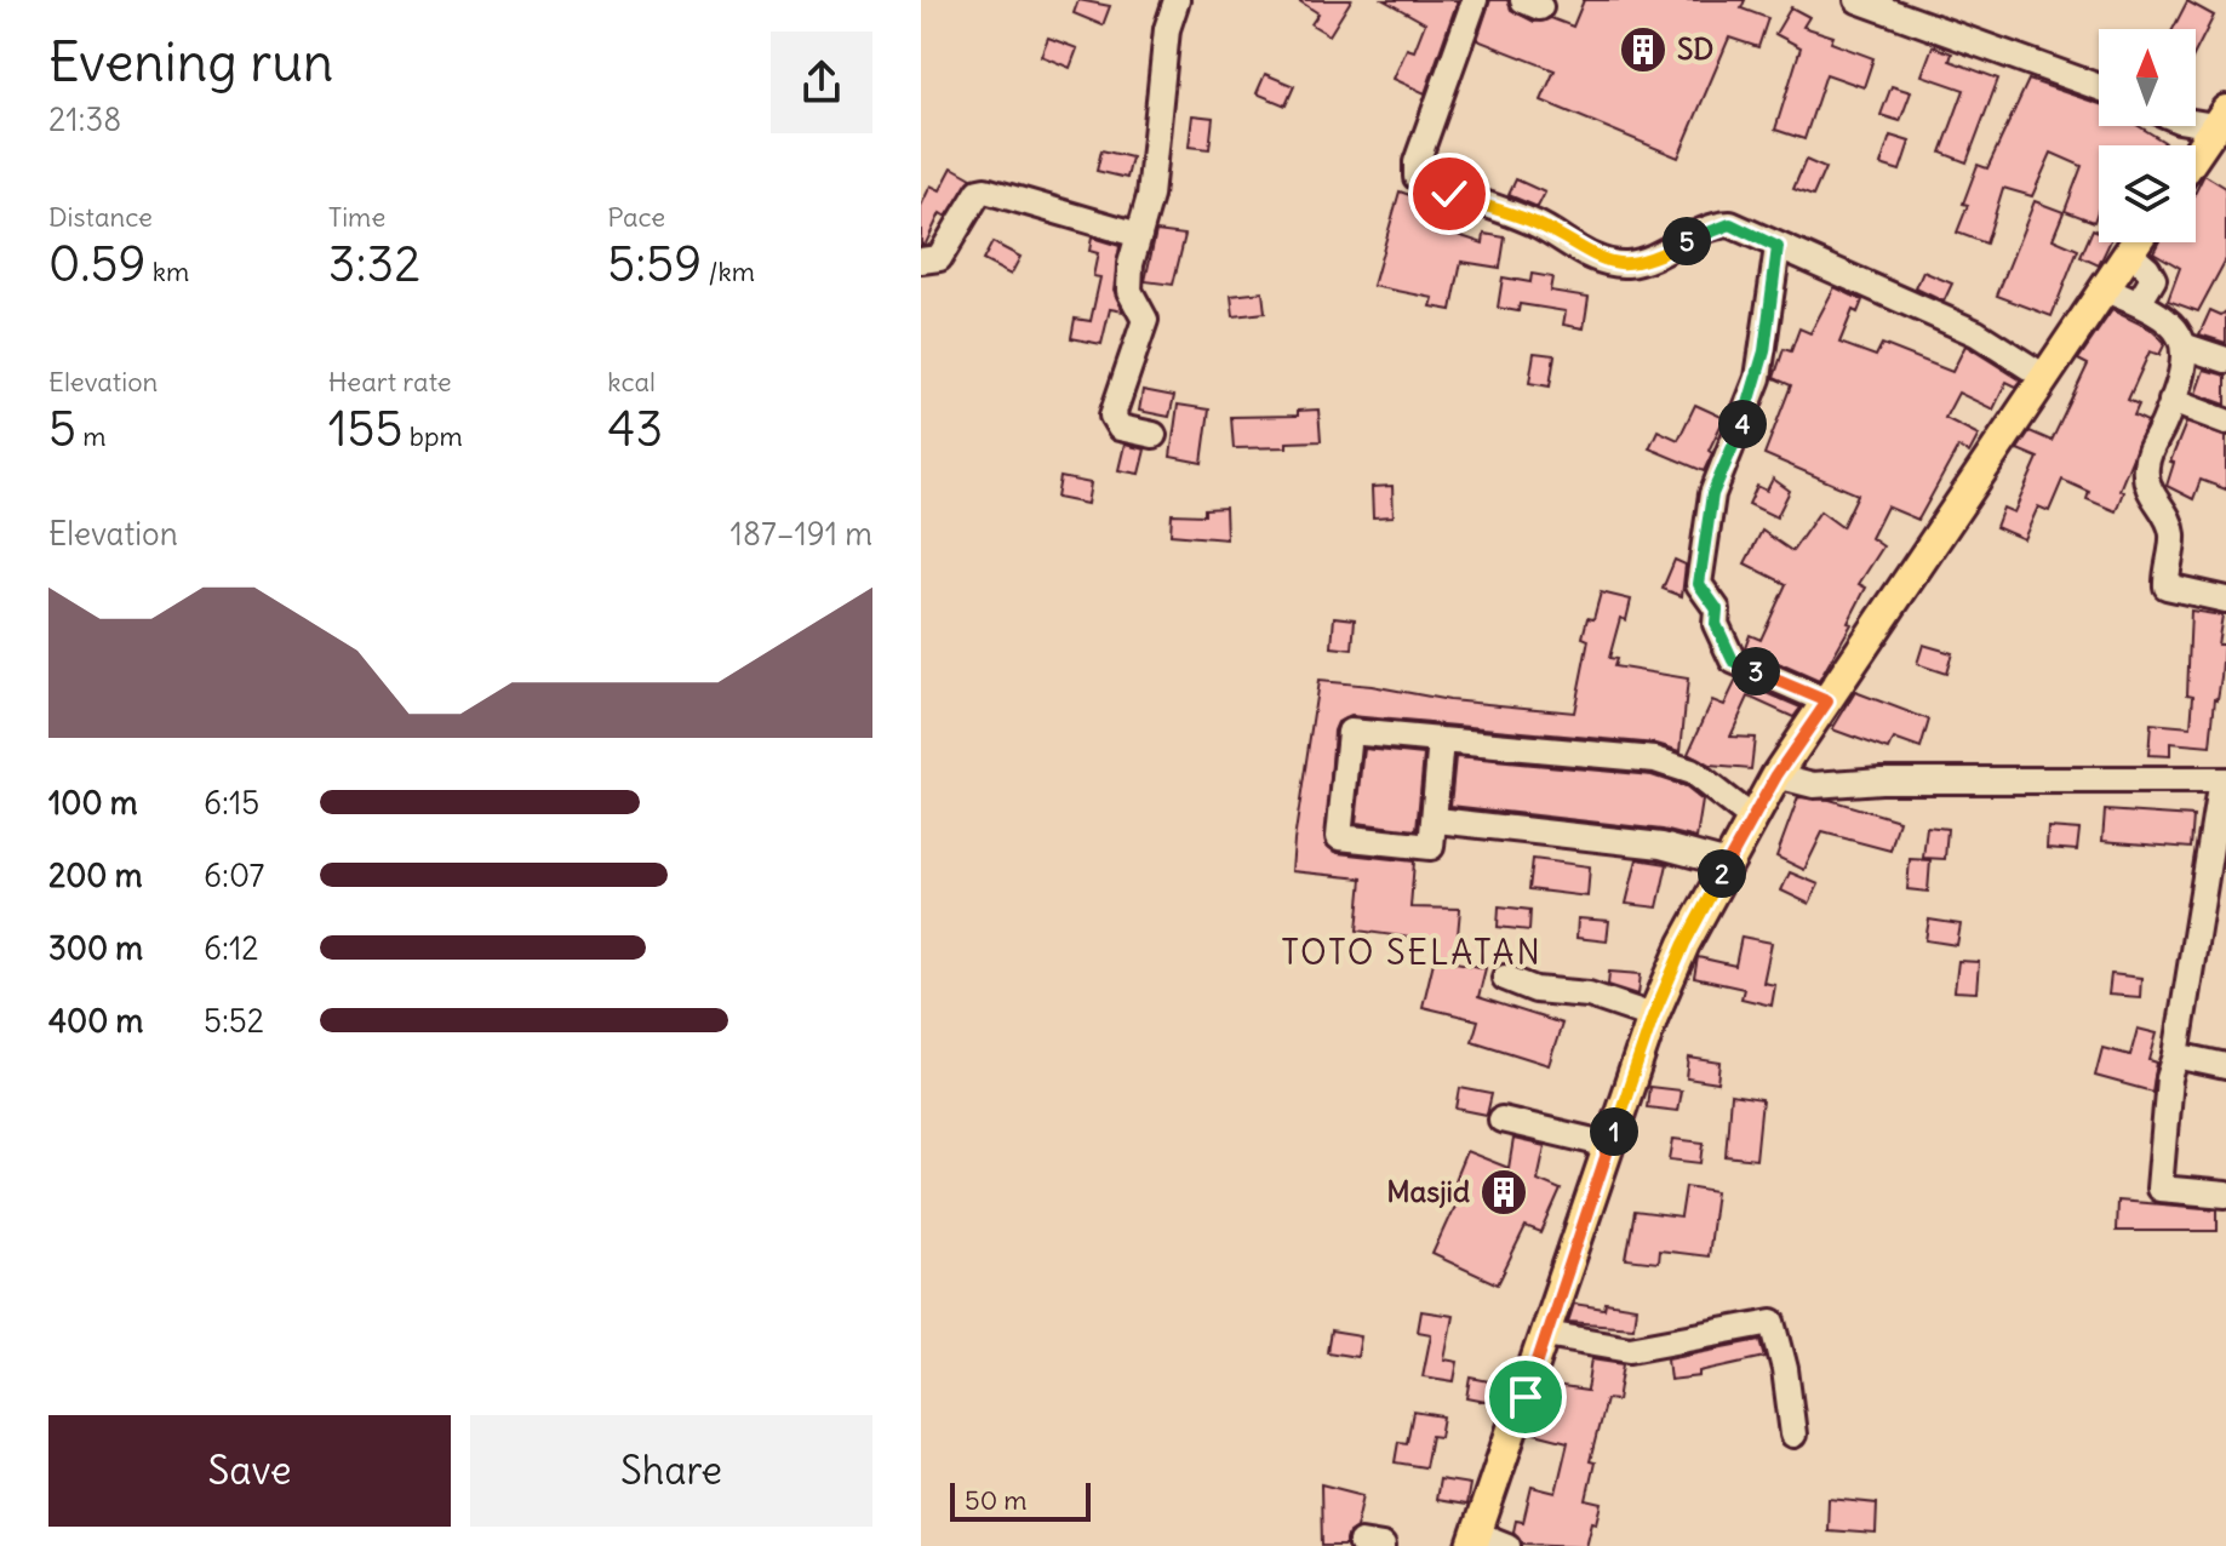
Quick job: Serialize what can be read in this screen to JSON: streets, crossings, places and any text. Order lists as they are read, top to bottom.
{
  "districts": ["TOTO SELATAN"],
  "places": {
    "building": ["SD", "Masjid"]
  },
  "scale_bar": "50 m",
  "north": "top",
  "page": {
    "heading": ["Evening run", "21:38"],
    "stats": [
      ["Distance", "0.59 km"],
      ["Time", "3:32"],
      ["Pace", "5:59 /km"],
      ["Elevation", "5 m"],
      ["Heart rate", "155 bpm"],
      ["kcal", "43"]
    ],
    "pins": [
      "5",
      "4",
      "3",
      "2",
      "1"
    ],
    "chart": ["Elevation", "187–191 m"],
    "list": [
      {
        "name": "100 m",
        "note": "6:15"
      },
      {
        "name": "200 m",
        "note": "6:07"
      },
      {
        "name": "300 m",
        "note": "6:12"
      },
      {
        "name": "400 m",
        "note": "5:52"
      }
    ],
    "buttons": ["Save", "Share"],
    "scale": "50 m"
  }
}
